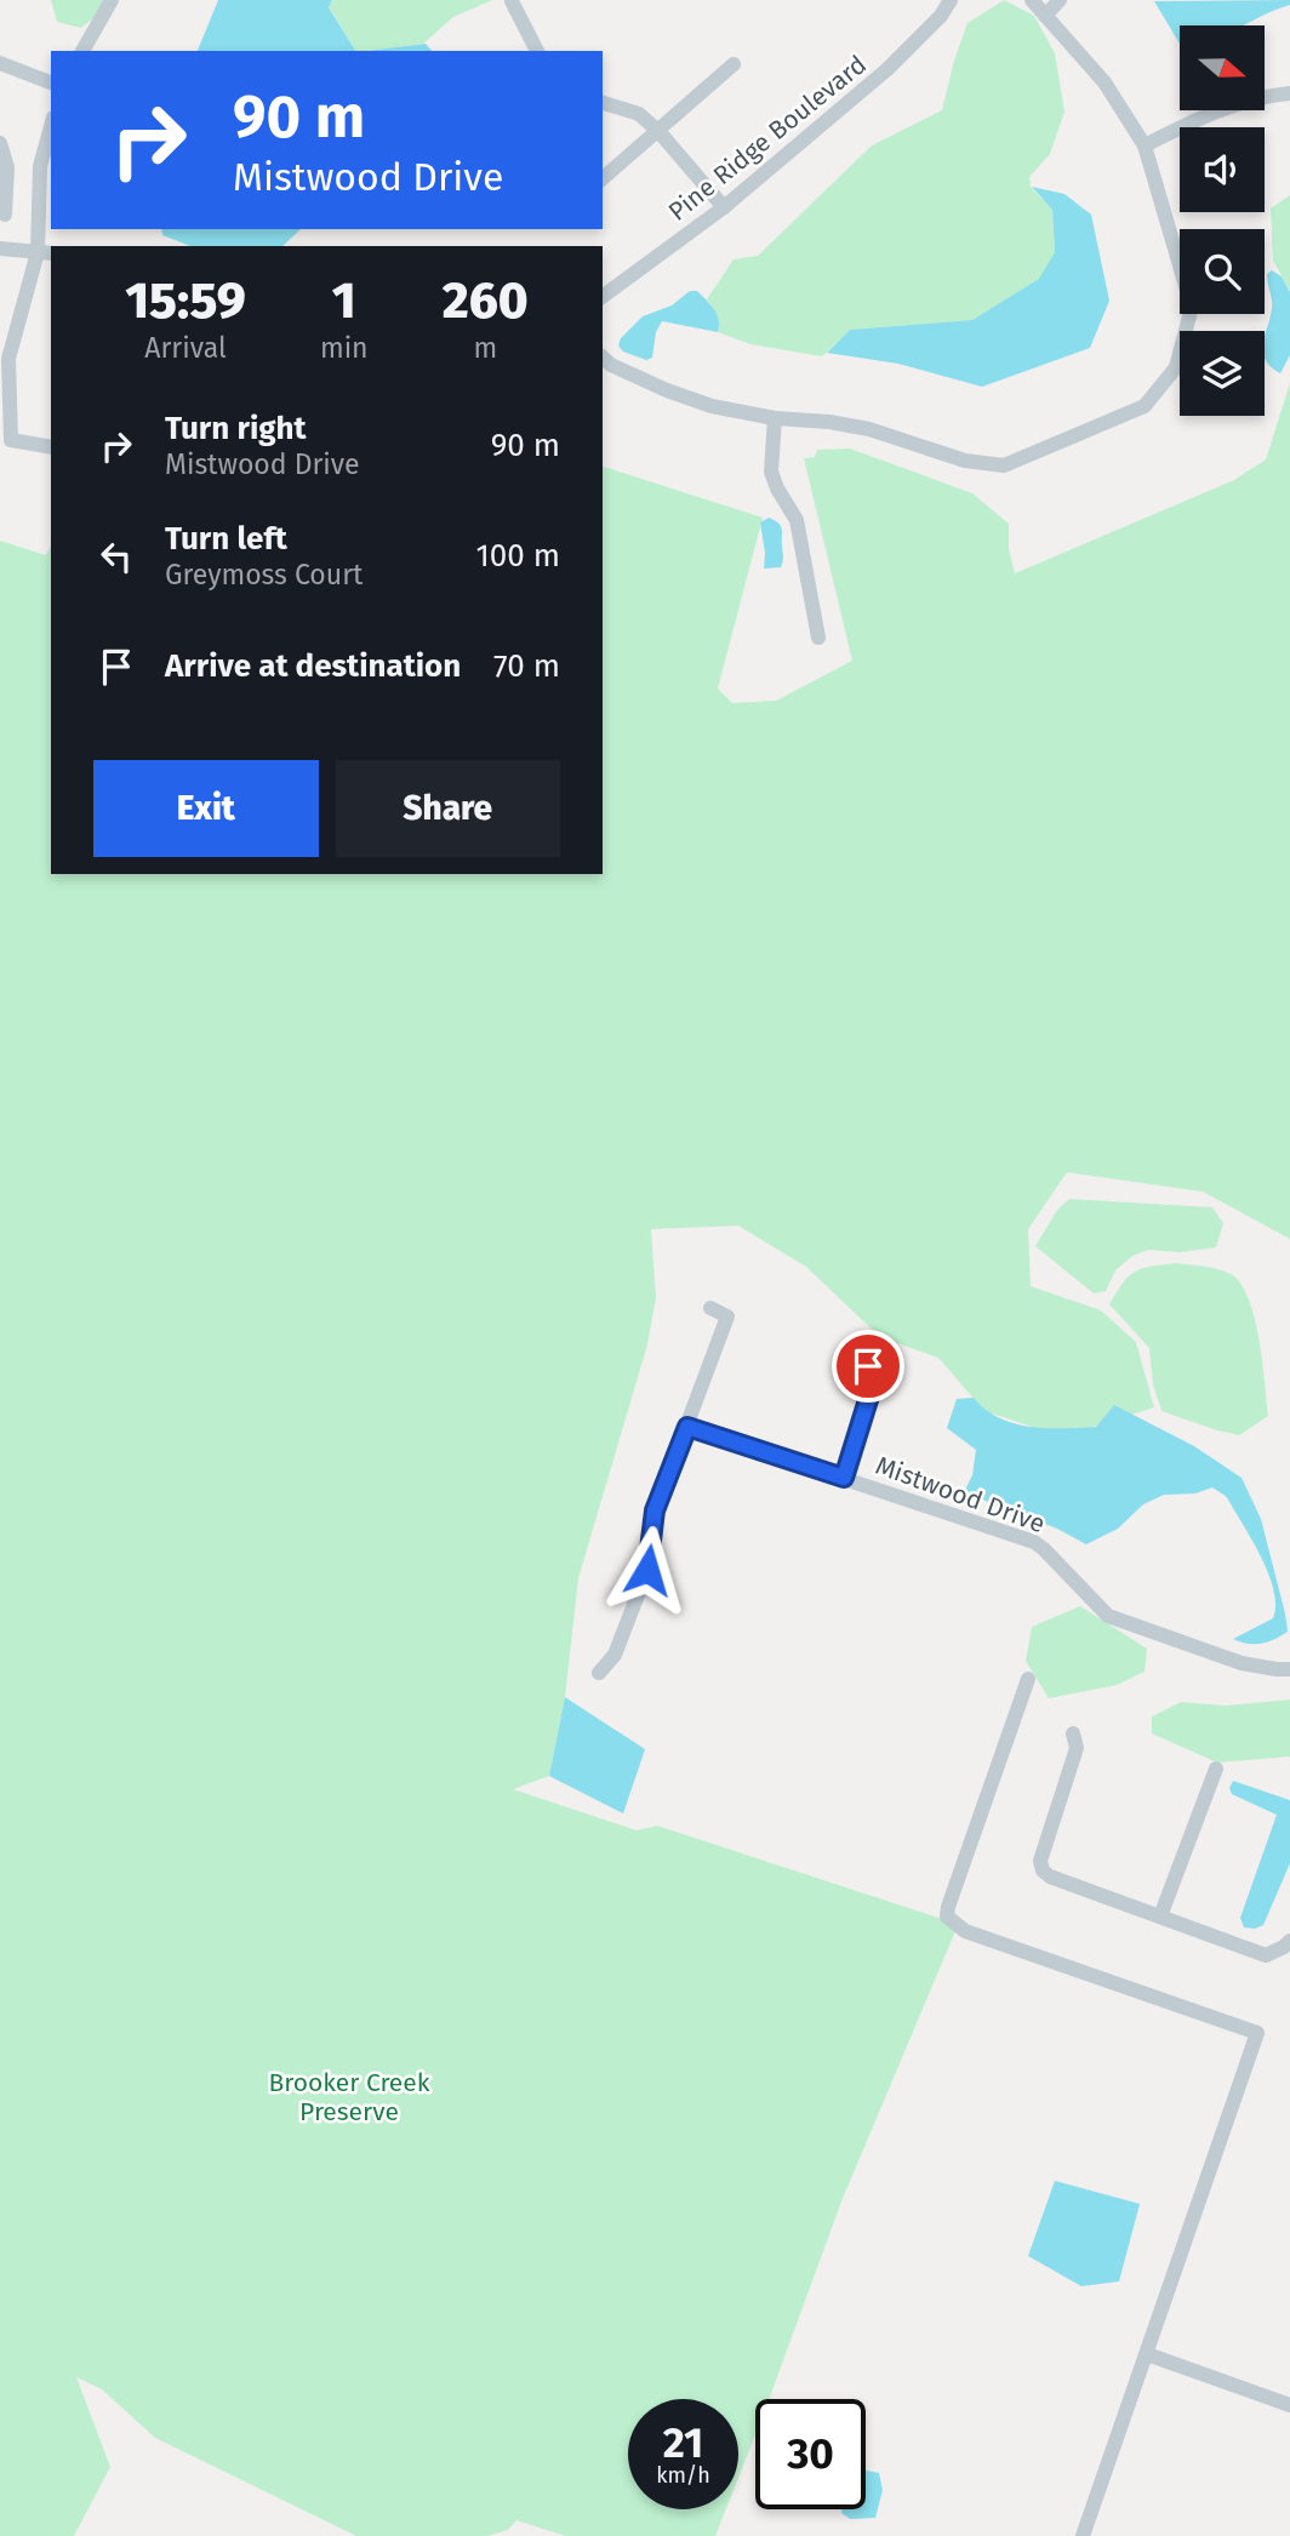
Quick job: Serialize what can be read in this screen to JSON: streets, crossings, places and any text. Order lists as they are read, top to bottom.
{
  "streets": {
    "street": ["Pine Ridge Boulevard", "Mistwood Drive"]
  },
  "parks": ["Brooker Creek Preserve"],
  "north": "right",
  "page": {
    "turn": ["90 m", "Mistwood Drive"],
    "eta": [
      "15:59",
      "Arrival",
      "1",
      "min",
      "260",
      "m"
    ],
    "list": [
      {
        "name": "Turn right",
        "note": "Mistwood Drive",
        "value": "90 m"
      },
      {
        "name": "Turn left",
        "note": "Greymoss Court",
        "value": "100 m"
      },
      {
        "name": "Arrive at destination",
        "value": "70 m"
      }
    ],
    "buttons": ["Exit", "Share"],
    "speed": "21 km/h",
    "limit": "30"
  }
}
